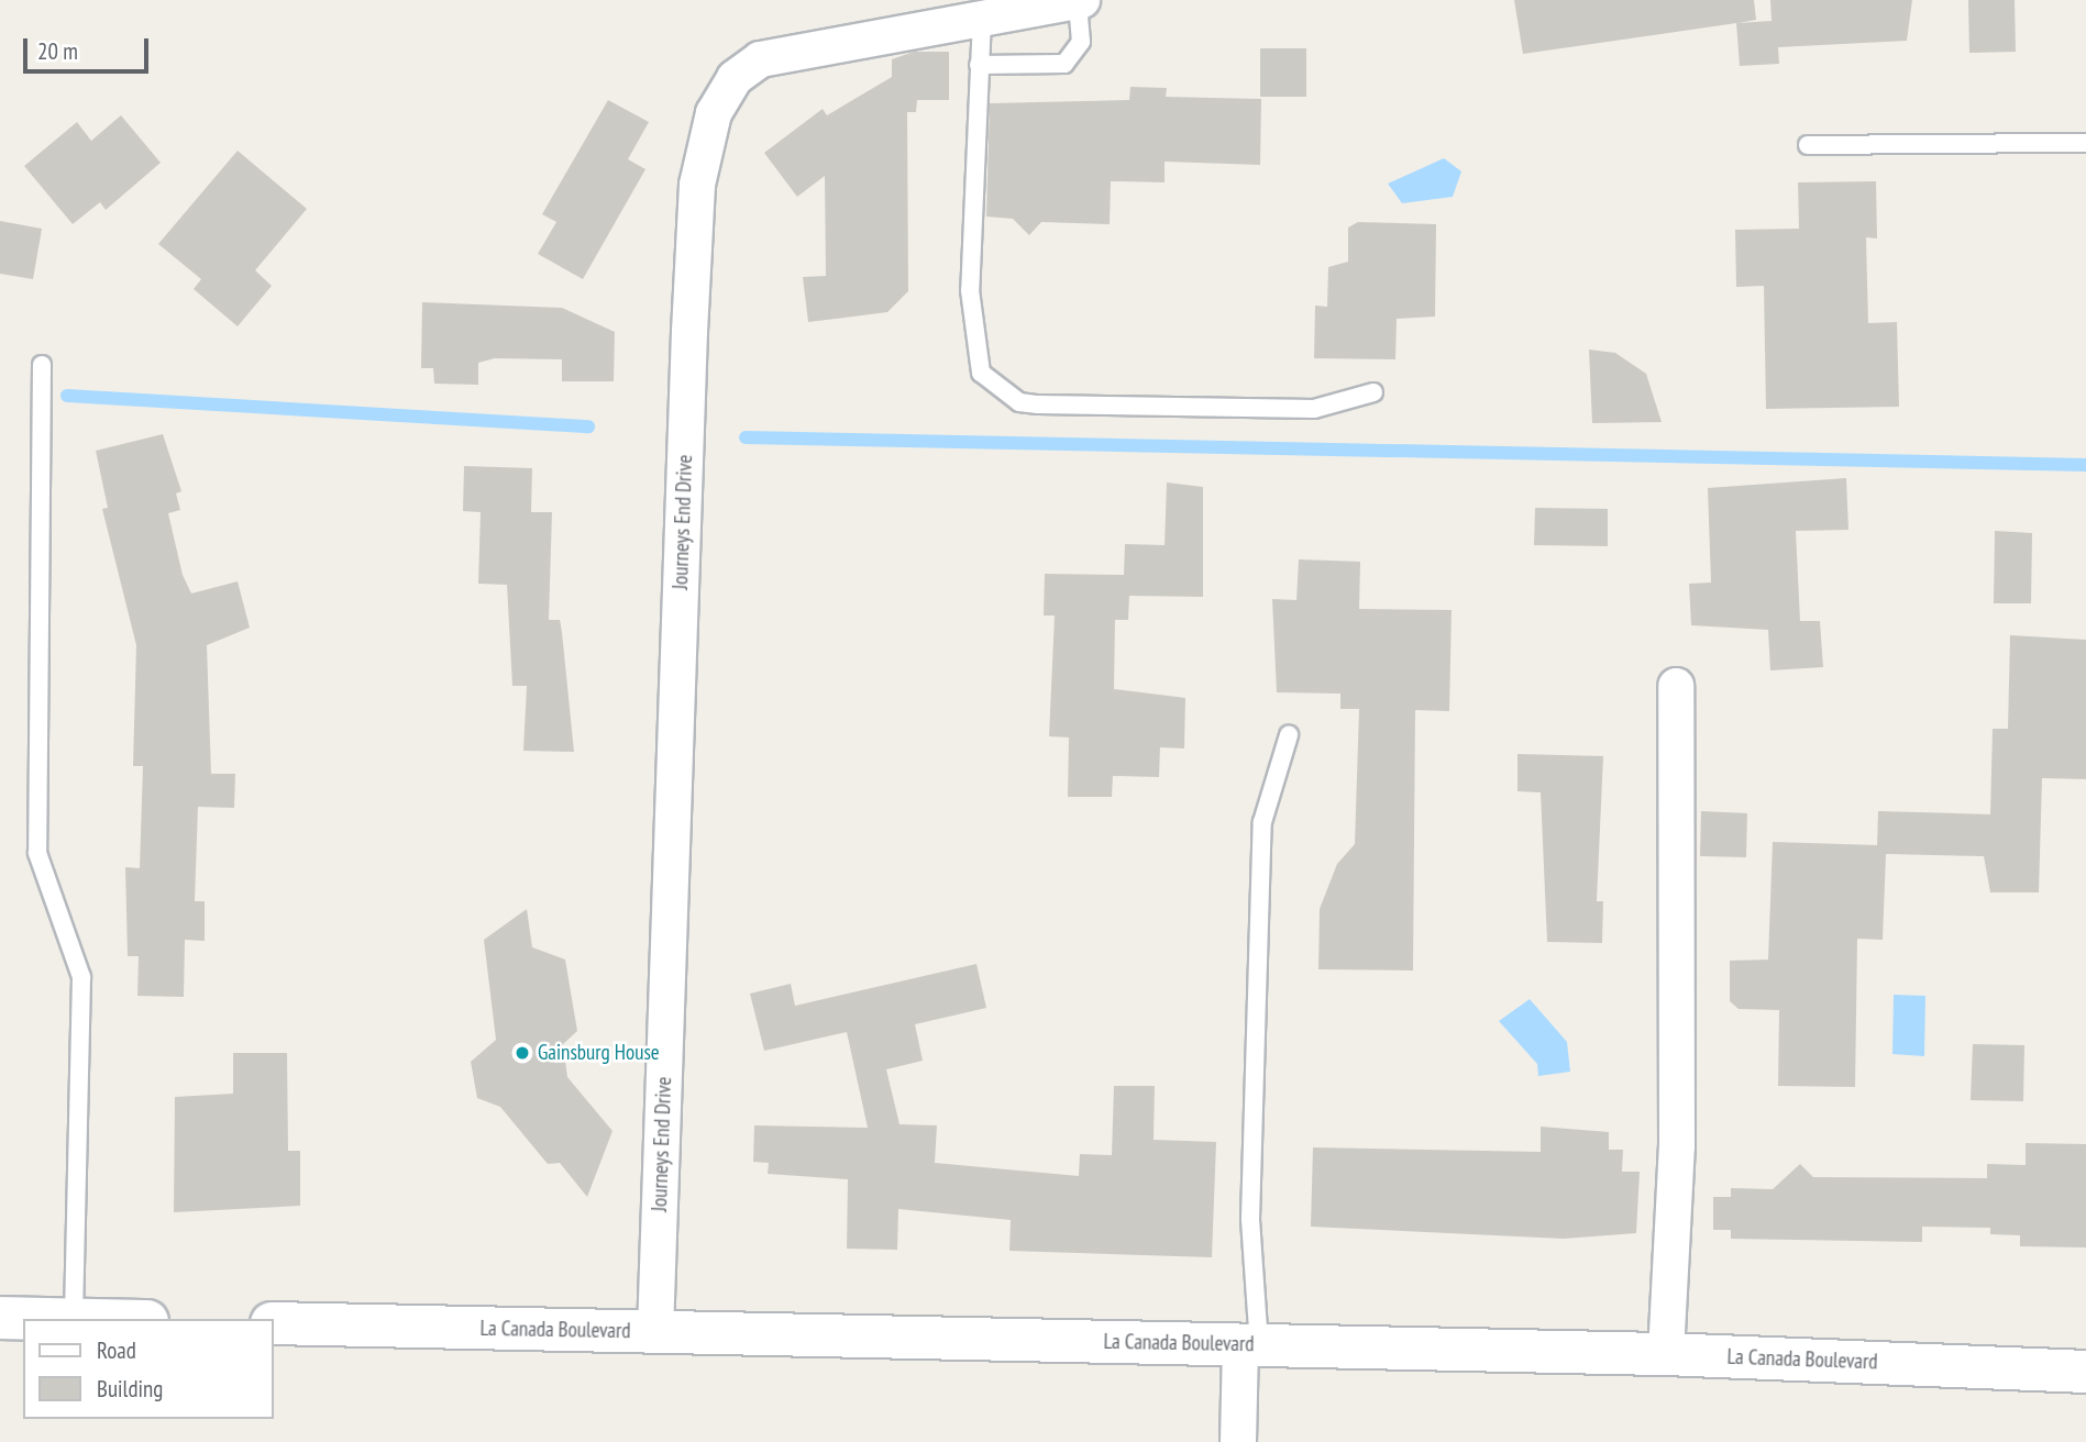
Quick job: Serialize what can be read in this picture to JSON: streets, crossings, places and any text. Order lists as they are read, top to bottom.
{
  "streets": {
    "street": ["Journeys End Drive", "La Canada Boulevard"]
  },
  "crossings": [
    ["Journeys End Drive", "La Canada Boulevard"]
  ],
  "places": ["Gainsburg House"],
  "legend": ["Road", "Building"],
  "scale_bar": "20 m"
}
